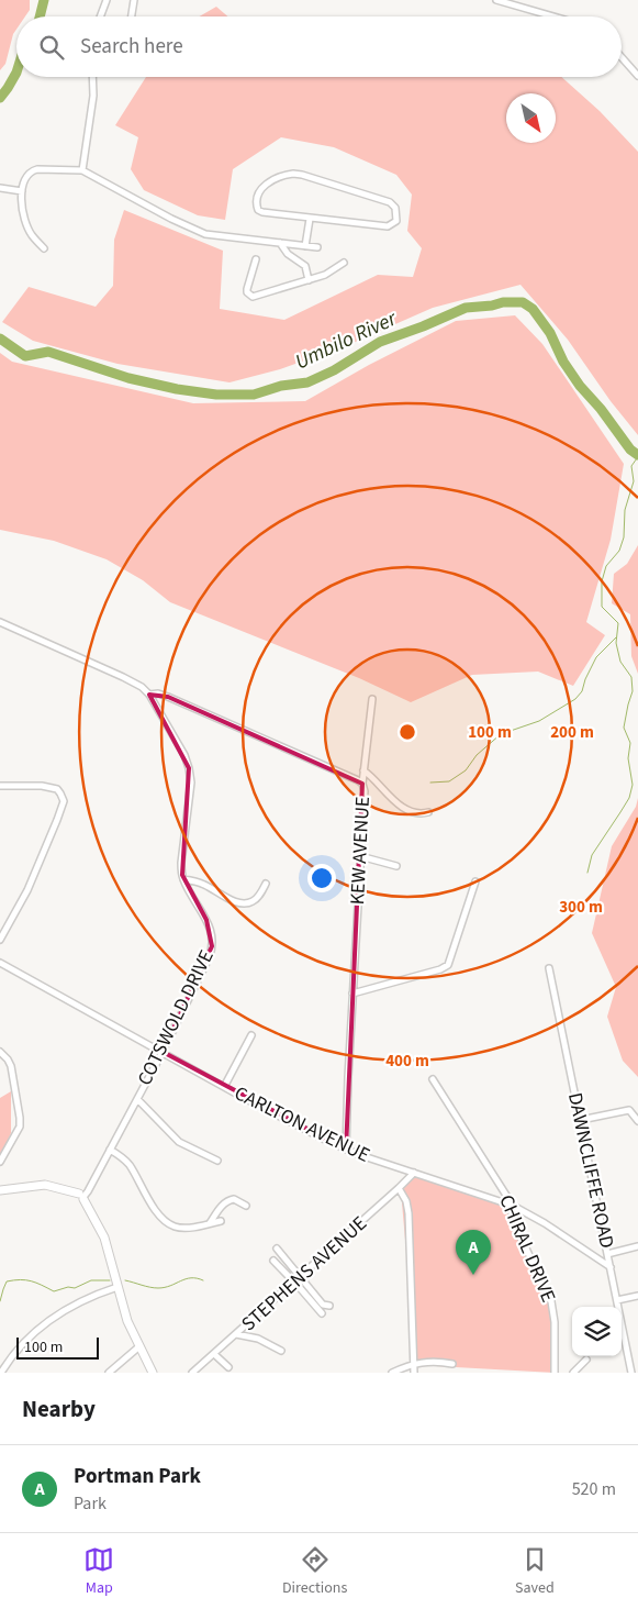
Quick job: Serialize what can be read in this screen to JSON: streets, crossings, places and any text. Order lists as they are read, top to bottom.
{
  "streets": {
    "street": [
      "KEW AVENUE",
      "COTSWOLD DRIVE",
      "CARLTON AVENUE",
      "DAWNCLIFFE ROAD",
      "CHIRAL DRIVE",
      "STEPHENS AVENUE"
    ]
  },
  "crossings": [
    ["KEW AVENUE", "COTSWOLD DRIVE"],
    ["KEW AVENUE", "CARLTON AVENUE"],
    ["COTSWOLD DRIVE", "CARLTON AVENUE"],
    ["CARLTON AVENUE", "DAWNCLIFFE ROAD"],
    ["CARLTON AVENUE", "CHIRAL DRIVE"],
    ["CARLTON AVENUE", "STEPHENS AVENUE"]
  ],
  "water": ["Umbilo River"],
  "scale_bar": "100 m",
  "north": "bottom right",
  "page": {
    "search": "Search here",
    "pins": "A",
    "scale": "100 m",
    "heading": "Nearby",
    "list": [
      {
        "mark": "A",
        "name": "Portman Park",
        "note": "Park",
        "value": "520 m"
      }
    ],
    "nav": ["Map", "Directions", "Saved"]
  },
  "rings": [
    "100 m",
    "200 m",
    "300 m",
    "400 m"
  ]
}
